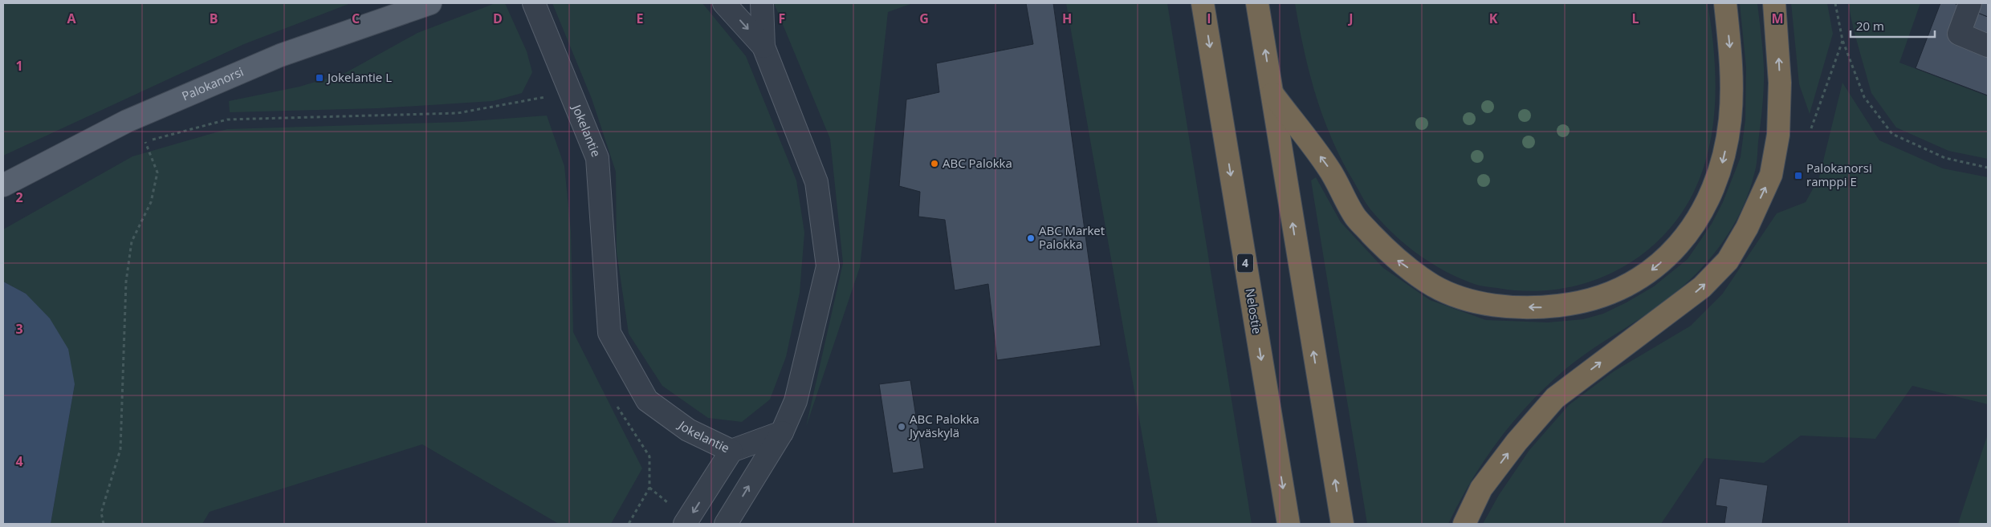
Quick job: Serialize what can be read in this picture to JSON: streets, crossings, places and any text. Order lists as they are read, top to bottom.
{
  "streets": {
    "highway": ["4", "Nelostie"],
    "main road": ["Palokanorsi"],
    "street": ["Jokelantie"]
  },
  "places": {
    "transit": ["Jokelantie L", "Palokanorsi ramppi E"],
    "other": ["ABC Palokka", "ABC Market Palokka", "ABC Palokka Jyväskylä"]
  },
  "scale_bar": "20 m",
  "grid": {
    "columns": [
      "A",
      "B",
      "C",
      "D",
      "E",
      "F",
      "G",
      "H",
      "I",
      "J",
      "K",
      "L",
      "M"
    ],
    "rows": [
      "1",
      "2",
      "3",
      "4"
    ]
  }
}
